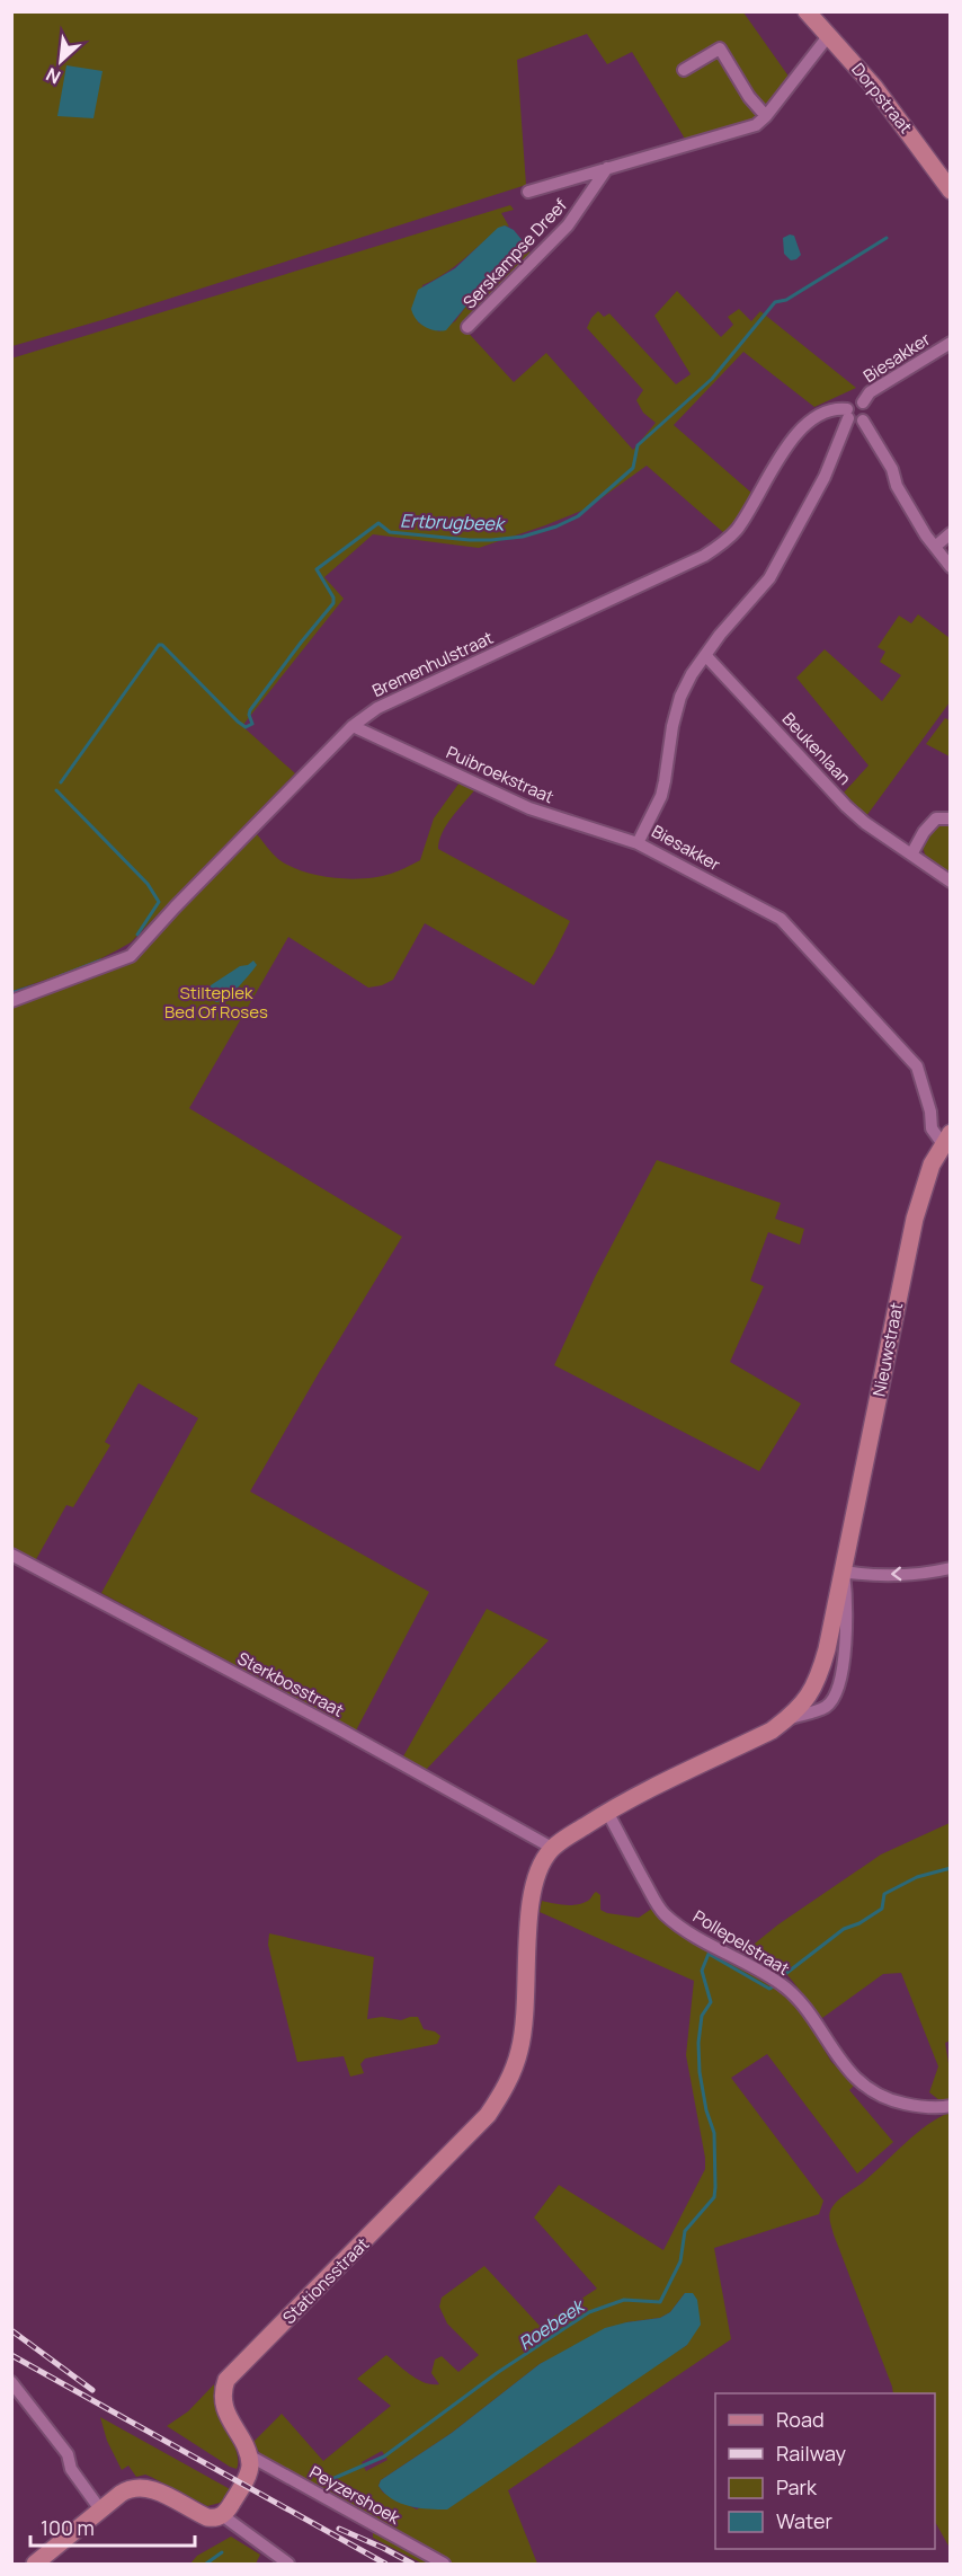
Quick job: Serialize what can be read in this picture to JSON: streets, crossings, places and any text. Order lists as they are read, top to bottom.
{
  "streets": {
    "street": [
      "Dorpstraat",
      "Serskampse Dreef",
      "Biesakker",
      "Bremenhulstraat",
      "Beukenlaan",
      "Puibroekstraat",
      "Nieuwstraat",
      "Sterkbosstraat",
      "Pollepelstraat",
      "Stationsstraat",
      "Peyzershoek"
    ]
  },
  "crossings": [
    ["Dorpstraat", "Serskampse Dreef"],
    ["Biesakker", "Bremenhulstraat"],
    ["Biesakker", "Beukenlaan"],
    ["Biesakker", "Puibroekstraat"],
    ["Biesakker", "Nieuwstraat"],
    ["Bremenhulstraat", "Puibroekstraat"],
    ["Nieuwstraat", "Sterkbosstraat"],
    ["Nieuwstraat", "Pollepelstraat"],
    ["Nieuwstraat", "Stationsstraat"],
    ["Sterkbosstraat", "Stationsstraat"],
    ["Stationsstraat", "Peyzershoek"]
  ],
  "water": ["Ertbrugbeek", "Roebeek"],
  "parks": ["Stilteplek Bed Of Roses"],
  "legend": [
    "Road",
    "Railway",
    "Park",
    "Water"
  ],
  "scale_bar": "100 m",
  "north": "bottom left"
}
